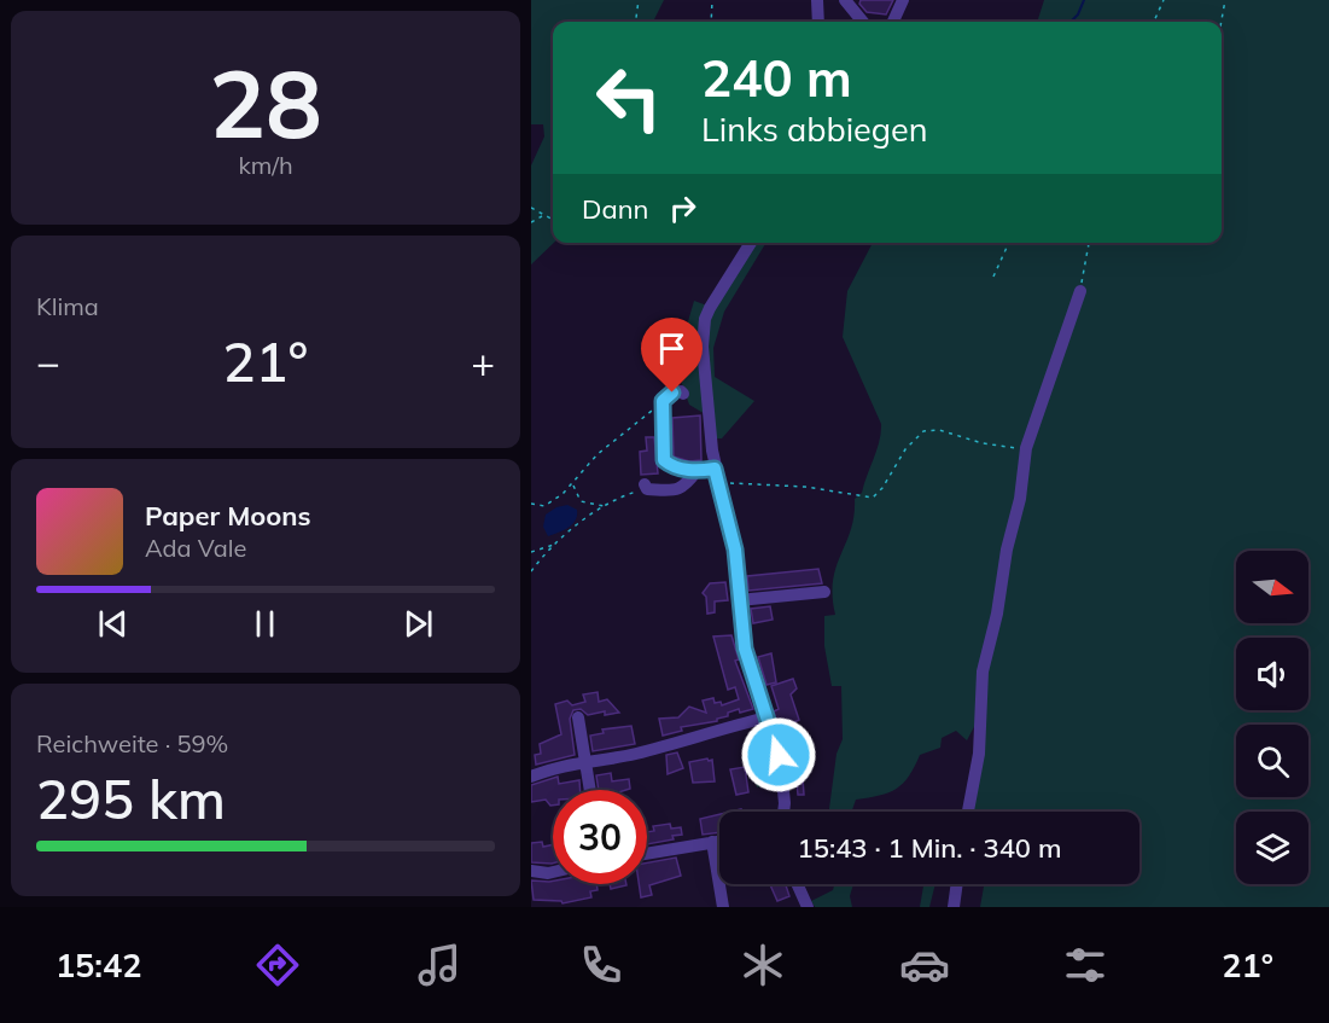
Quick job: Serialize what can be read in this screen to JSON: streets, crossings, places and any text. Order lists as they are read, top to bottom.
{
  "north": "right",
  "page": {
    "tile": [
      ["28", "km/h"],
      "Klima",
      ["Reichweite · 59%", "295 km"]
    ],
    "turn": ["240 m", "Links abbiegen"],
    "then": "Dann",
    "heat": ["−", "21°", "+"],
    "song": ["Paper Moons", "Ada Vale"],
    "limit": "30",
    "trip": "15:43 · 1 Min. · 340 m",
    "tabs": ["15:42", "21°"]
  }
}
